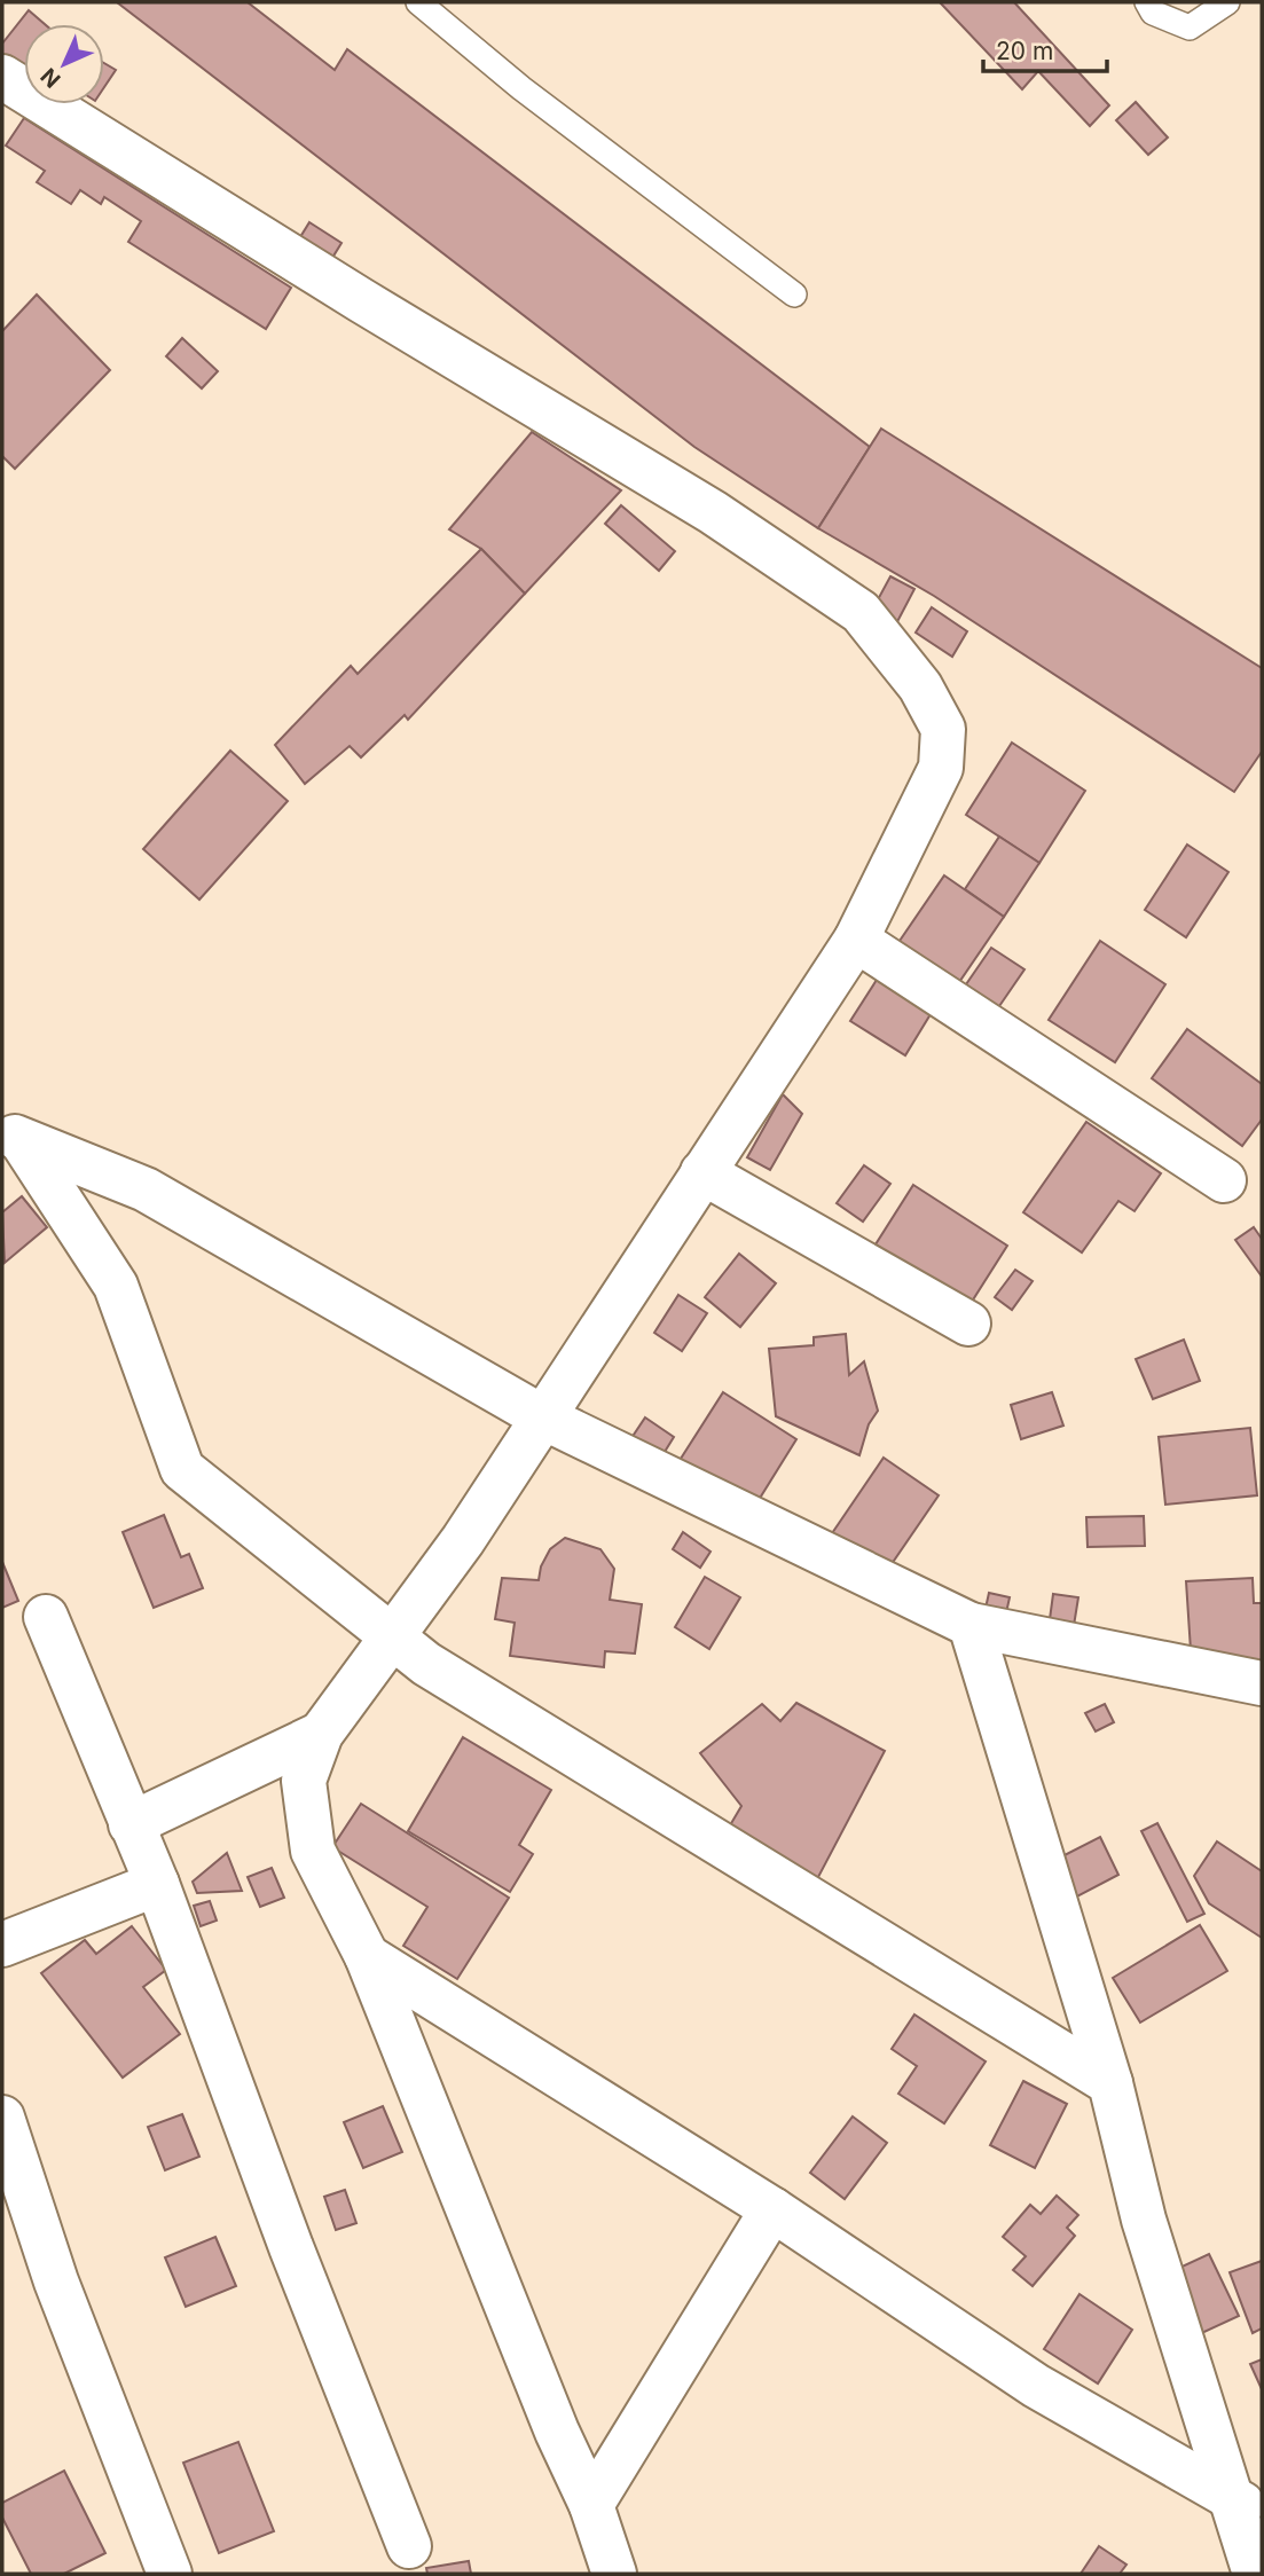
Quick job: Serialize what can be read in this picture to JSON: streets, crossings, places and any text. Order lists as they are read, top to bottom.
{
  "scale_bar": "20 m",
  "north": "bottom left"
}
